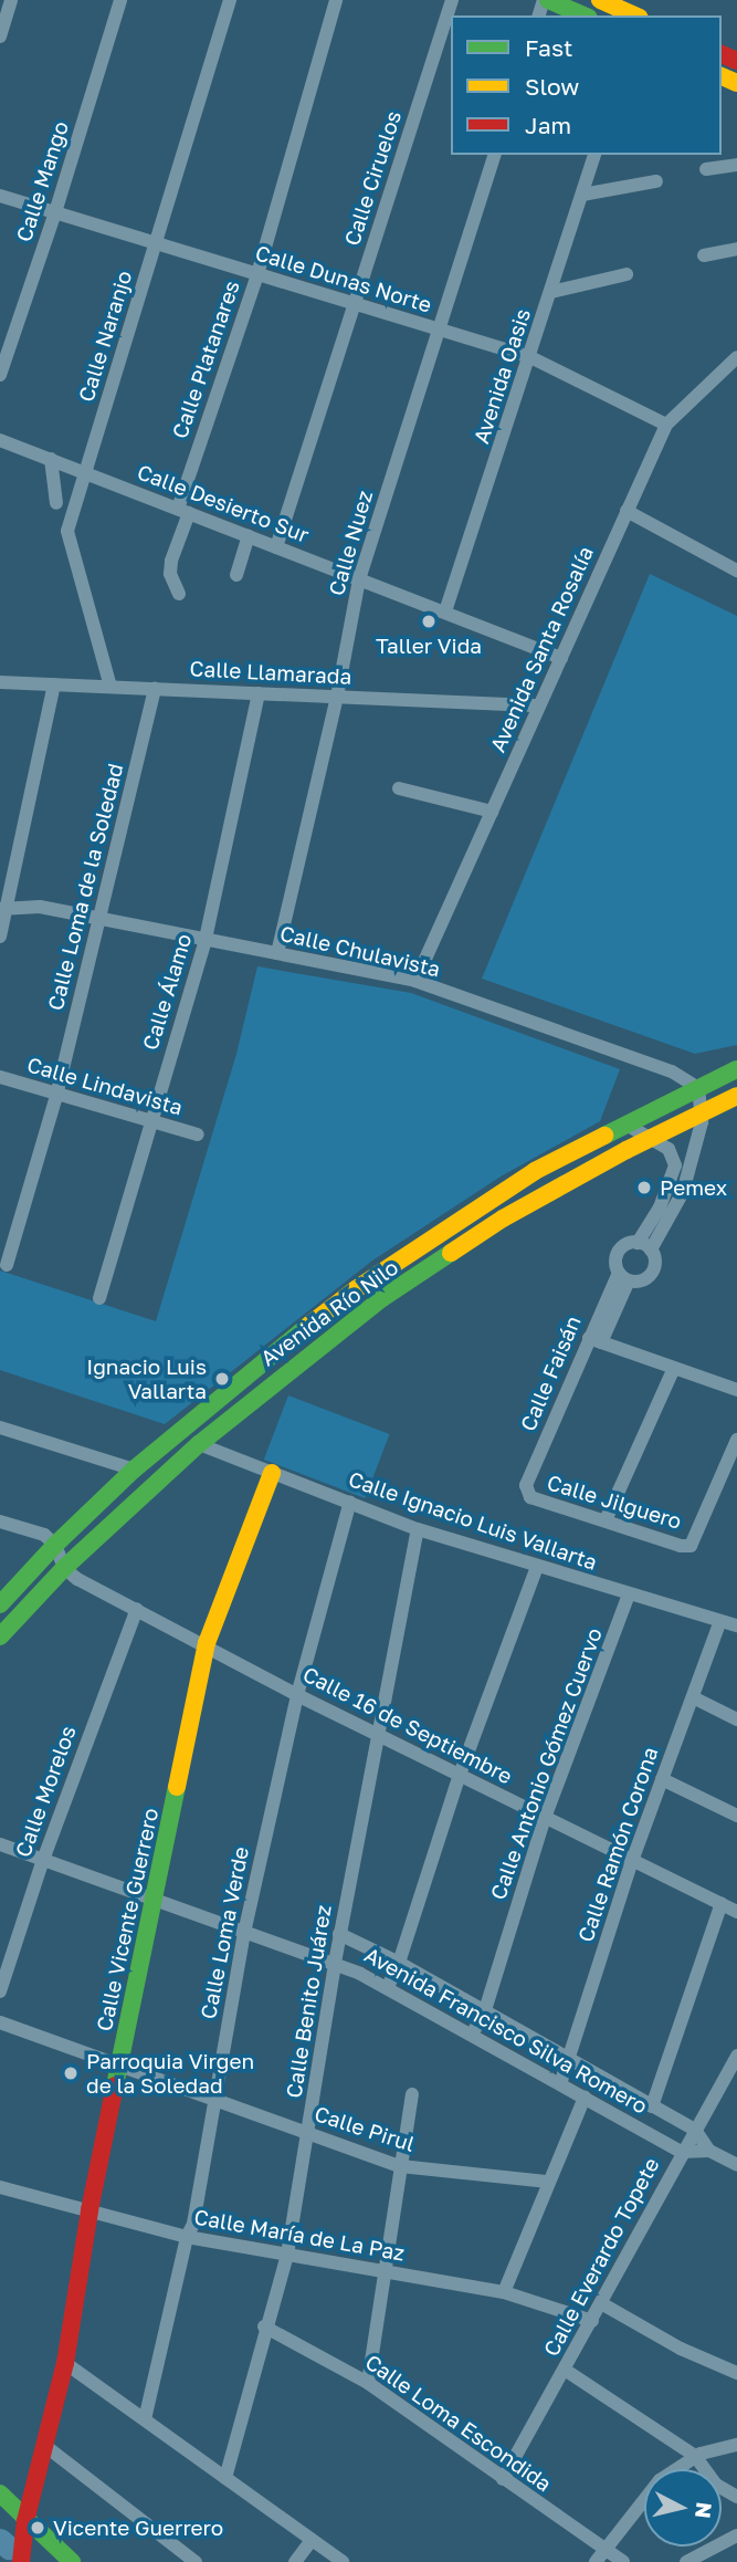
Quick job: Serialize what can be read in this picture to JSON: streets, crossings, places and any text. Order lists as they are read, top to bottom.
{
  "streets": {
    "main road": ["Avenida Río Nilo", "Calle Vicente Guerrero"],
    "street": [
      "Calle Ciruelos",
      "Calle Mango",
      "Calle Dunas Norte",
      "Calle Naranjo",
      "Calle Platanares",
      "Avenida Oasis",
      "Calle Desierto Sur",
      "Calle Nuez",
      "Avenida Santa Rosalía",
      "Calle Llamarada",
      "Calle Loma de la Soledad",
      "Calle Chulavista",
      "Calle Álamo",
      "Calle Lindavista",
      "Calle Faisán",
      "Calle Jilguero",
      "Calle Ignacio Luis Vallarta",
      "Calle 16 de Septiembre",
      "Calle Antonio Gómez Cuervo",
      "Calle Morelos",
      "Calle Ramón Corona",
      "Calle Loma Verde",
      "Calle Benito Juárez",
      "Avenida Francisco Silva Romero",
      "Calle Pirul",
      "Calle María de La Paz",
      "Calle Everardo Topete",
      "Calle Loma Escondida"
    ]
  },
  "crossings": [
    ["Calle Ciruelos", "Calle Dunas Norte"],
    ["Calle Ciruelos", "Calle Desierto Sur"],
    ["Calle Mango", "Calle Dunas Norte"],
    ["Calle Dunas Norte", "Calle Naranjo"],
    ["Calle Dunas Norte", "Calle Platanares"],
    ["Calle Dunas Norte", "Avenida Oasis"],
    ["Calle Dunas Norte", "Calle Nuez"],
    ["Calle Dunas Norte", "Avenida Santa Rosalía"],
    ["Calle Naranjo", "Calle Desierto Sur"],
    ["Calle Naranjo", "Calle Llamarada"],
    ["Calle Platanares", "Calle Desierto Sur"],
    ["Avenida Oasis", "Calle Desierto Sur"],
    ["Calle Desierto Sur", "Calle Nuez"],
    ["Calle Desierto Sur", "Avenida Santa Rosalía"],
    ["Calle Nuez", "Calle Llamarada"],
    ["Calle Nuez", "Calle Chulavista"],
    ["Avenida Santa Rosalía", "Calle Llamarada"],
    ["Avenida Santa Rosalía", "Calle Chulavista"],
    ["Calle Llamarada", "Calle Loma de la Soledad"],
    ["Calle Llamarada", "Calle Álamo"],
    ["Calle Loma de la Soledad", "Calle Chulavista"],
    ["Calle Loma de la Soledad", "Calle Lindavista"],
    ["Calle Chulavista", "Calle Álamo"],
    ["Calle Chulavista", "Avenida Río Nilo"],
    ["Calle Álamo", "Calle Lindavista"],
    ["Avenida Río Nilo", "Calle Ignacio Luis Vallarta"],
    ["Avenida Río Nilo", "Calle 16 de Septiembre"],
    ["Calle Faisán", "Calle Jilguero"],
    ["Calle Ignacio Luis Vallarta", "Calle Antonio Gómez Cuervo"],
    ["Calle Ignacio Luis Vallarta", "Calle Ramón Corona"],
    ["Calle Ignacio Luis Vallarta", "Calle Vicente Guerrero"],
    ["Calle Ignacio Luis Vallarta", "Calle Loma Verde"],
    ["Calle Ignacio Luis Vallarta", "Calle Benito Juárez"],
    ["Calle 16 de Septiembre", "Calle Antonio Gómez Cuervo"],
    ["Calle 16 de Septiembre", "Calle Morelos"],
    ["Calle 16 de Septiembre", "Calle Ramón Corona"],
    ["Calle 16 de Septiembre", "Calle Vicente Guerrero"],
    ["Calle 16 de Septiembre", "Calle Loma Verde"],
    ["Calle 16 de Septiembre", "Calle Benito Juárez"],
    ["Calle Antonio Gómez Cuervo", "Avenida Francisco Silva Romero"],
    ["Calle Morelos", "Avenida Francisco Silva Romero"],
    ["Calle Ramón Corona", "Avenida Francisco Silva Romero"],
    ["Calle Vicente Guerrero", "Avenida Francisco Silva Romero"],
    ["Calle Vicente Guerrero", "Calle Pirul"],
    ["Calle Vicente Guerrero", "Calle María de La Paz"],
    ["Calle Loma Verde", "Avenida Francisco Silva Romero"],
    ["Calle Loma Verde", "Calle Pirul"],
    ["Calle Loma Verde", "Calle María de La Paz"],
    ["Calle Benito Juárez", "Avenida Francisco Silva Romero"],
    ["Calle Benito Juárez", "Calle Pirul"],
    ["Calle Benito Juárez", "Calle María de La Paz"],
    ["Calle Benito Juárez", "Calle Loma Escondida"],
    ["Avenida Francisco Silva Romero", "Calle Everardo Topete"],
    ["Calle María de La Paz", "Calle Everardo Topete"],
    ["Calle Everardo Topete", "Calle Loma Escondida"]
  ],
  "places": [
    "Taller Vida",
    "Pemex",
    "Ignacio Luis Vallarta",
    "Parroquia Virgen de la Soledad",
    "Vicente Guerrero"
  ],
  "legend": ["Fast", "Slow", "Jam"],
  "north": "right"
}
